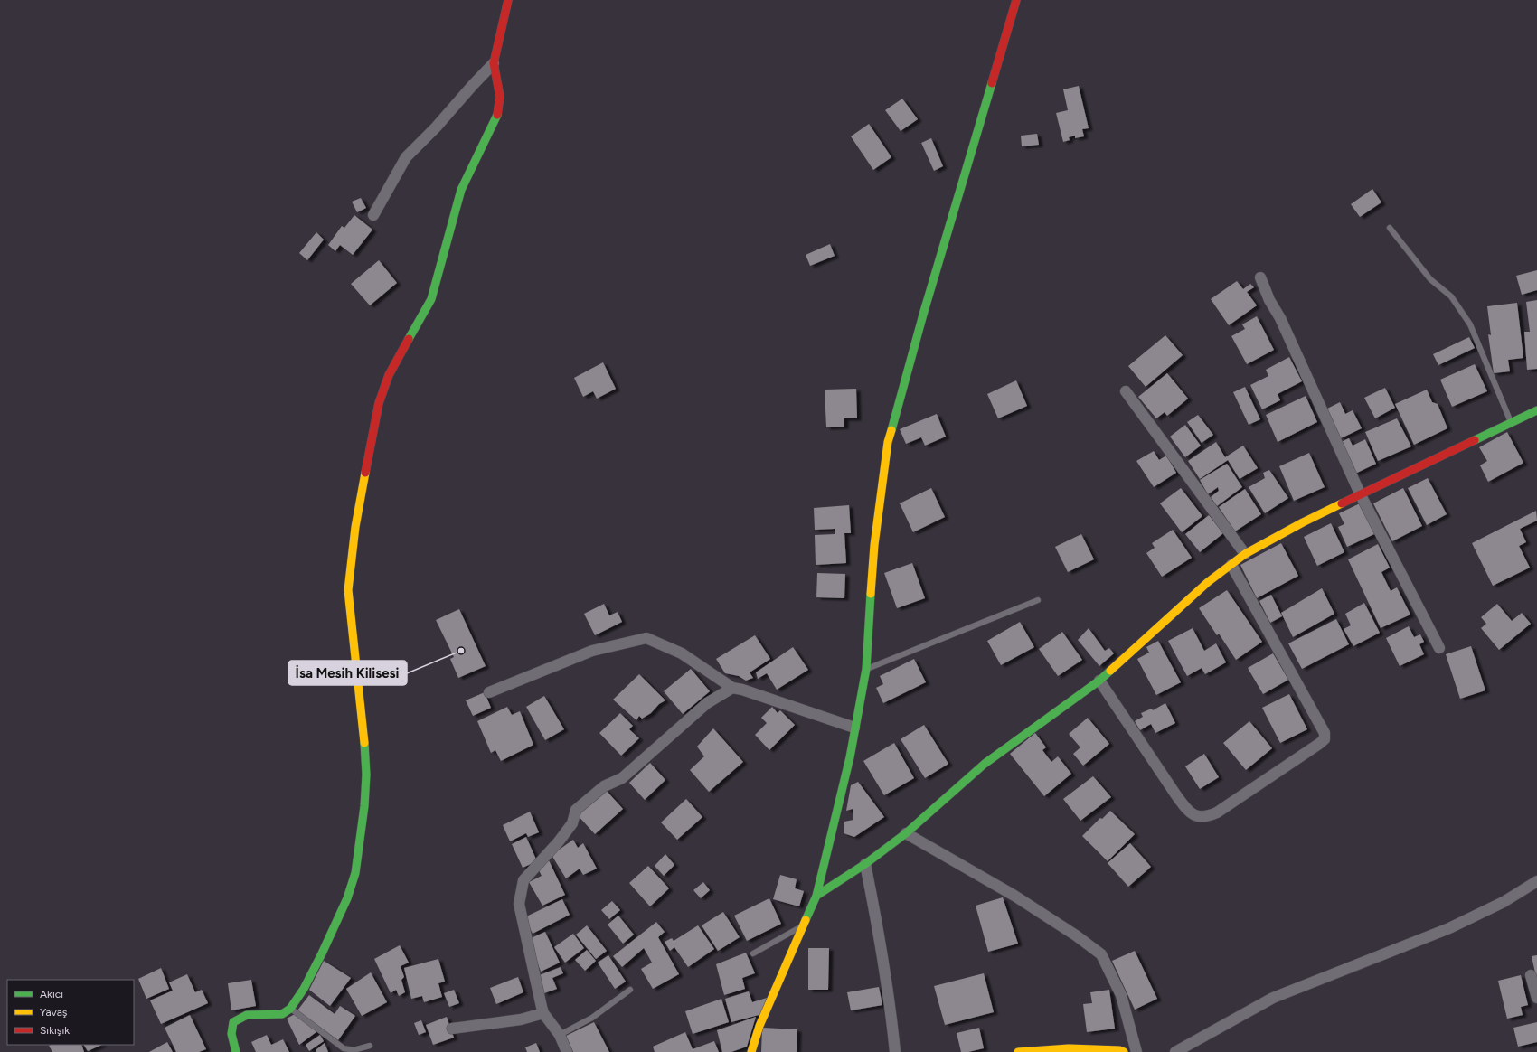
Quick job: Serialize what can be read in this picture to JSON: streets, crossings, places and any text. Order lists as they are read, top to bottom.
{
  "places": ["İsa Mesih Kilisesi"],
  "legend": ["Akıcı", "Yavaş", "Sıkışık"]
}
